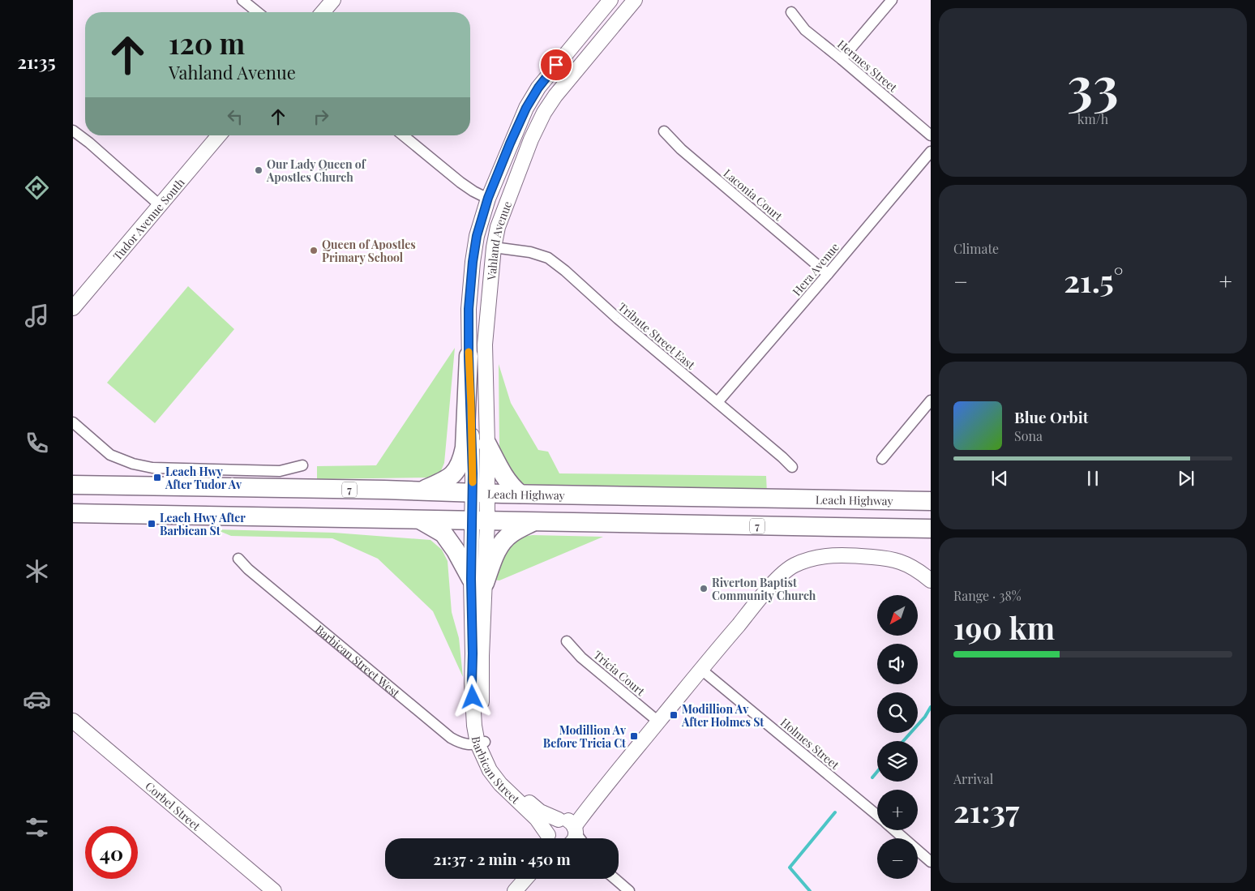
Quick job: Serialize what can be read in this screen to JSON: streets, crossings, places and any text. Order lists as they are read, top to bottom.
{
  "streets": {
    "highway": ["7", "Leach Highway"],
    "street": [
      "Hermes Street",
      "Laconia Court",
      "Tudor Avenue South",
      "Vahland Avenue",
      "Hera Avenue",
      "Tribute Street East",
      "Barbican Street West",
      "Tricia Court",
      "Holmes Street",
      "Barbican Street",
      "Corbel Street"
    ]
  },
  "crossings": [
    ["Laconia Court", "Hera Avenue"],
    ["Vahland Avenue", "Tribute Street East"],
    ["Vahland Avenue", "7"],
    ["Vahland Avenue", "Leach Highway"],
    ["Vahland Avenue", "Barbican Street"],
    ["Hera Avenue", "Tribute Street East"],
    ["7", "Barbican Street"],
    ["Barbican Street West", "Barbican Street"]
  ],
  "places": {
    "other": ["Our Lady Queen of Apostles Church", "Queen of Apostles Primary School", "Riverton Baptist Community Church"],
    "transit": [
      "Leach Hwy After Tudor Av",
      "Leach Hwy After Barbican St",
      "Modillion Av After Holmes St",
      "Modillion Av Before Tricia Ct"
    ]
  },
  "north": "bottom left",
  "page": {
    "tabs": "21:35",
    "tile": [
      ["33", "km/h"],
      "Climate",
      ["Range · 38%", "190 km"],
      ["Arrival", "21:37"]
    ],
    "turn": ["120 m", "Vahland Avenue"],
    "heat": ["−", "21.5°", "+"],
    "song": ["Blue Orbit", "Sona"],
    "map_buttons": ["+", "−"],
    "limit": "40",
    "trip": "21:37 · 2 min · 450 m"
  }
}
